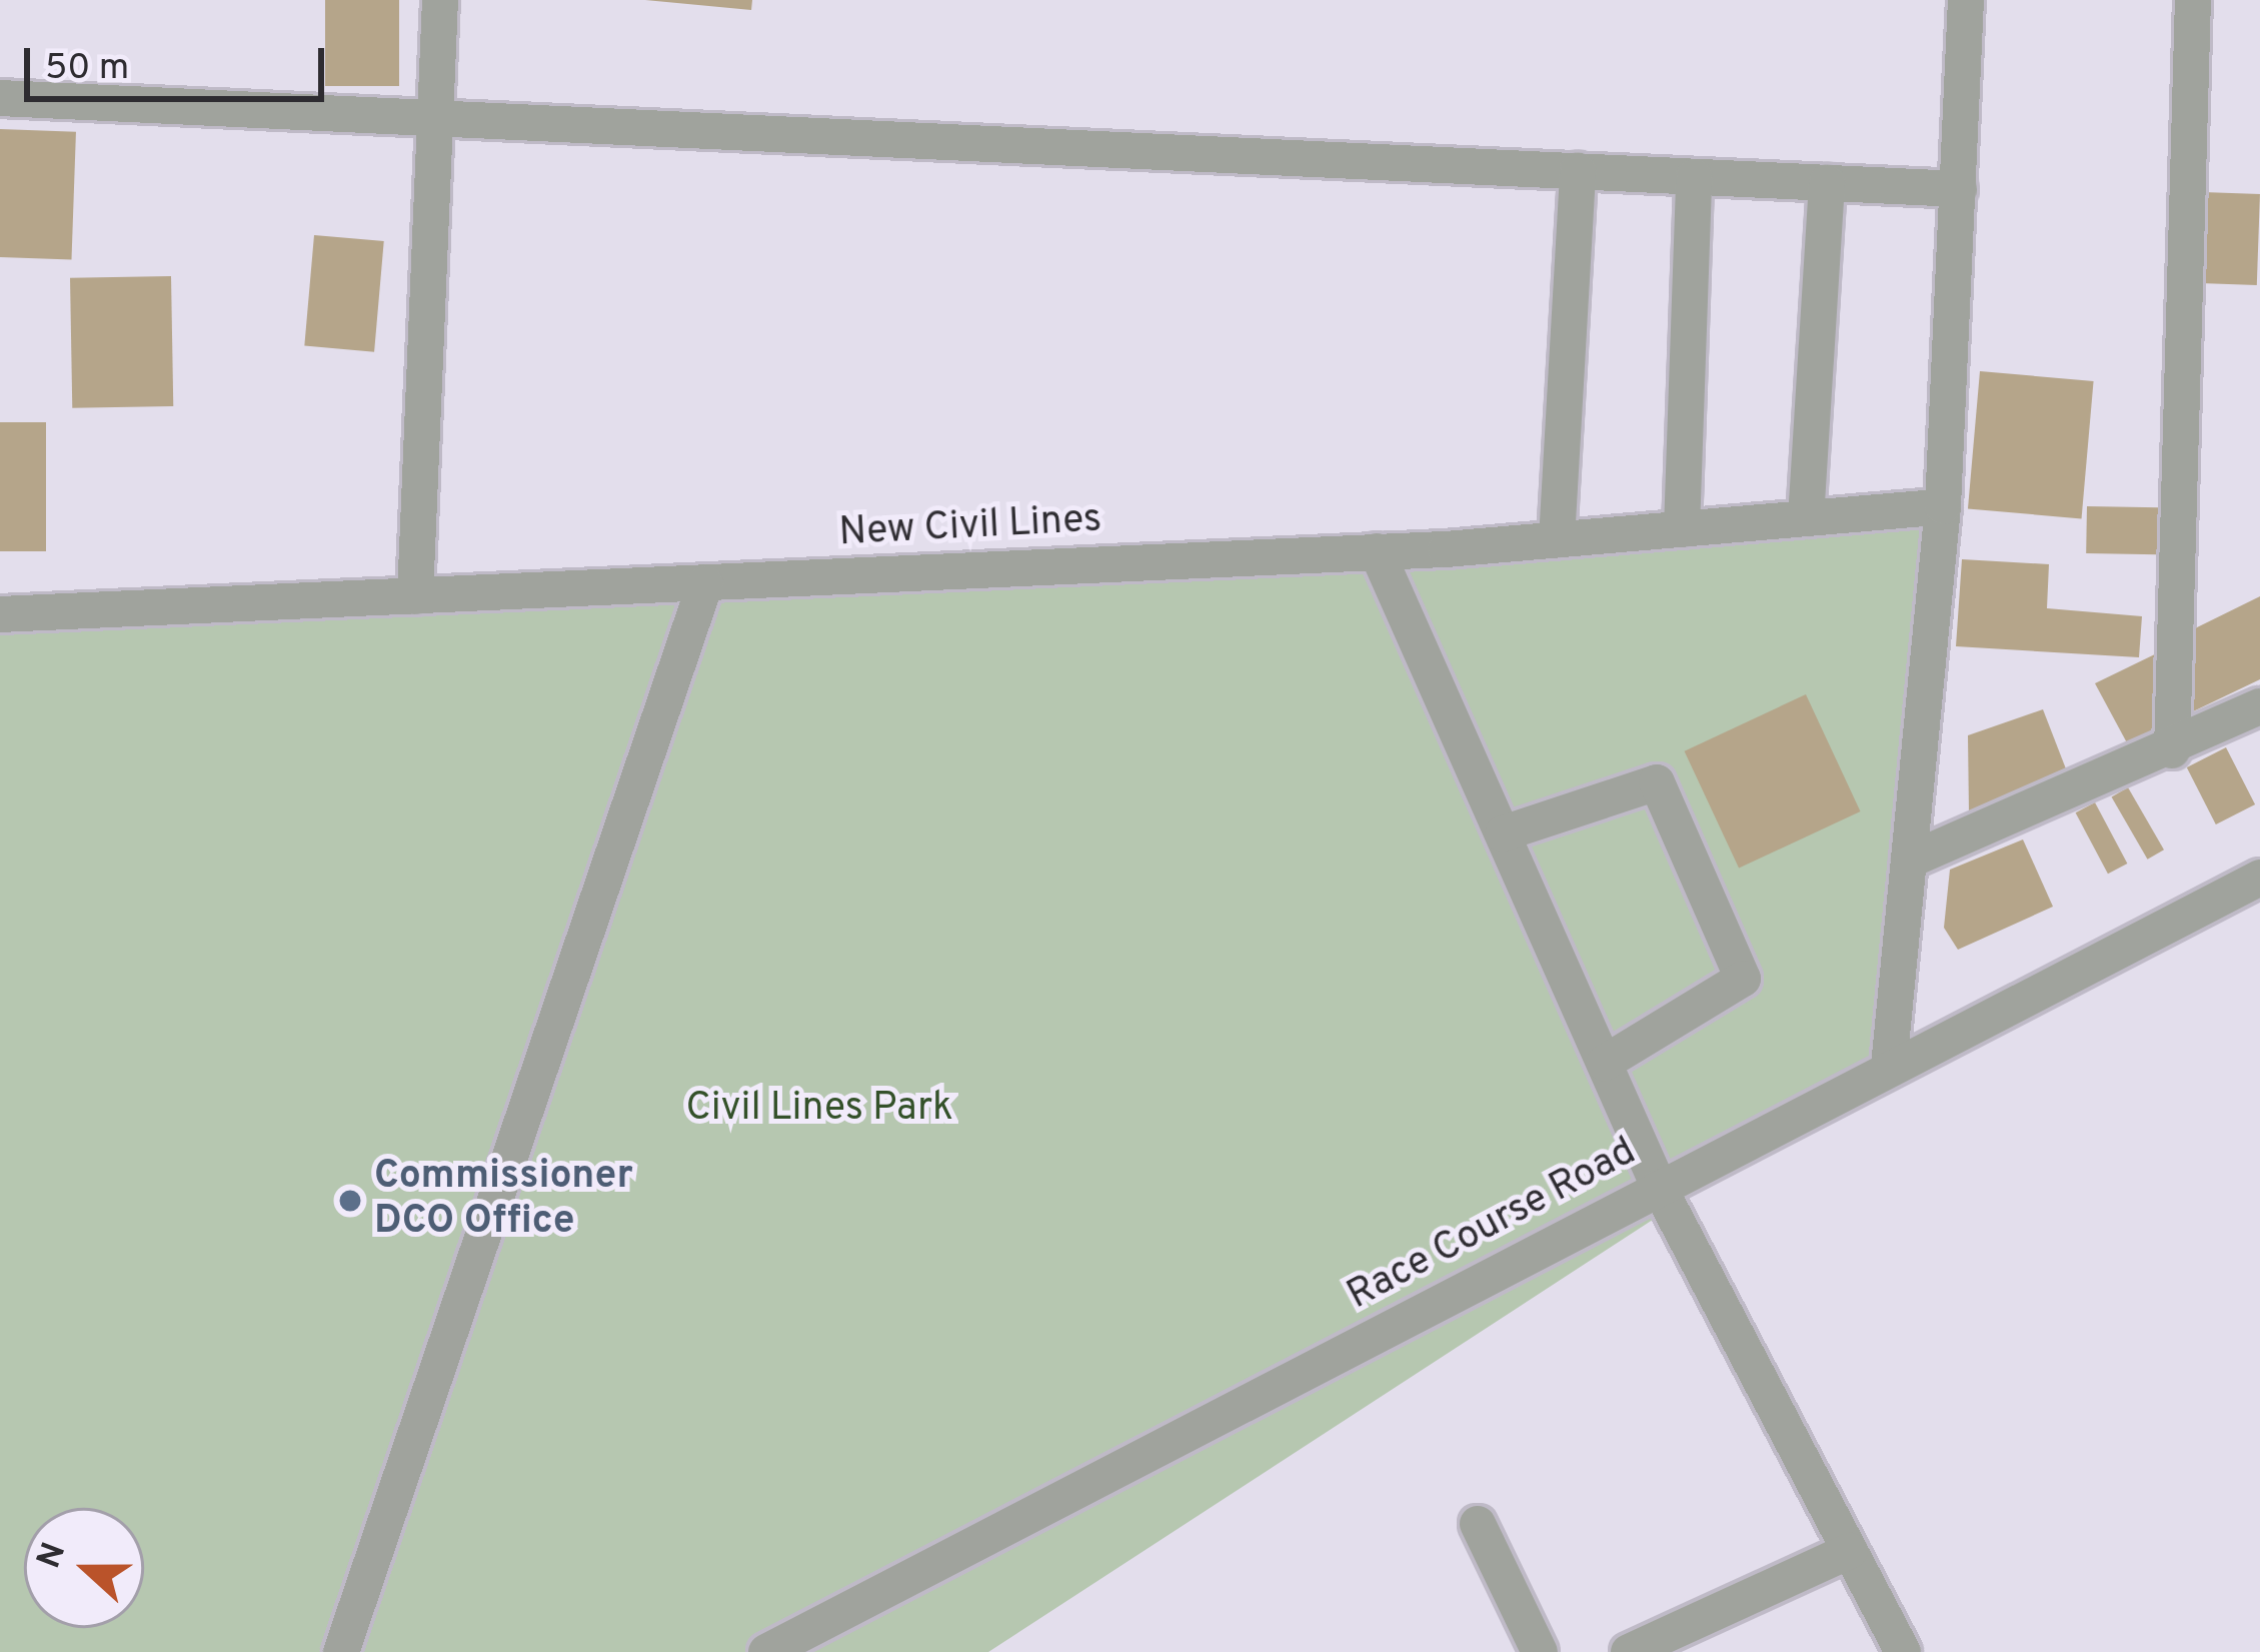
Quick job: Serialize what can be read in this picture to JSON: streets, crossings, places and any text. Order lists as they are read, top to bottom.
{
  "streets": {
    "street": ["New Civil Lines", "Race Course Road"]
  },
  "parks": ["Civil Lines Park"],
  "places": ["Commissioner DCO Office"],
  "scale_bar": "50 m",
  "north": "left"
}
